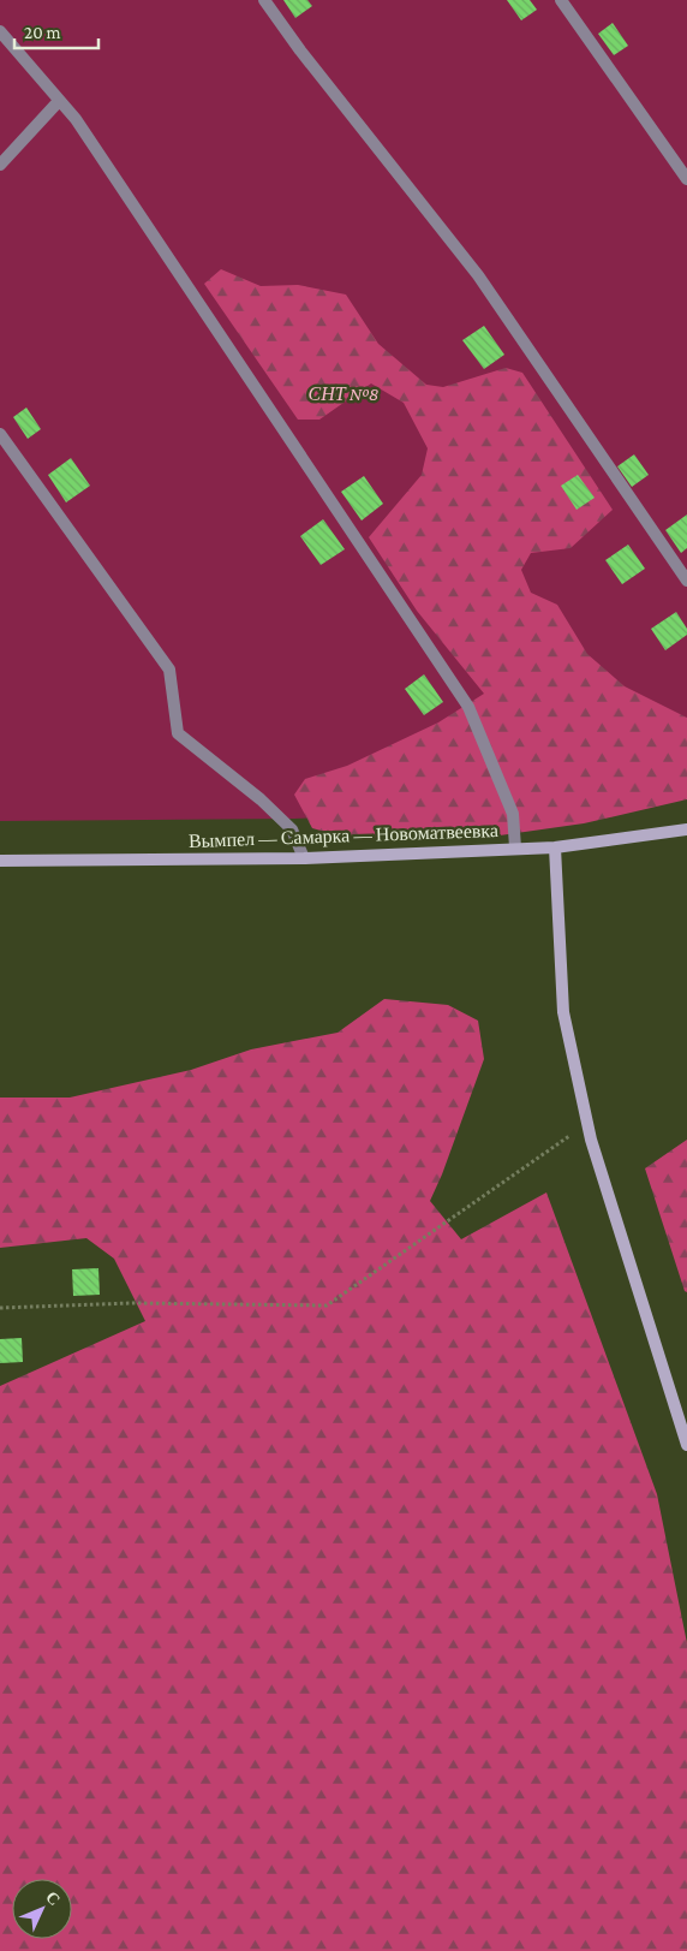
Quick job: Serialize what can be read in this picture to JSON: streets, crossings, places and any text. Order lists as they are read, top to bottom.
{
  "streets": {
    "main road": ["Вымпел — Самарка — Новоматвеевка"]
  },
  "parks": ["СНТ №8"],
  "scale_bar": "20 m",
  "north": "top right"
}
